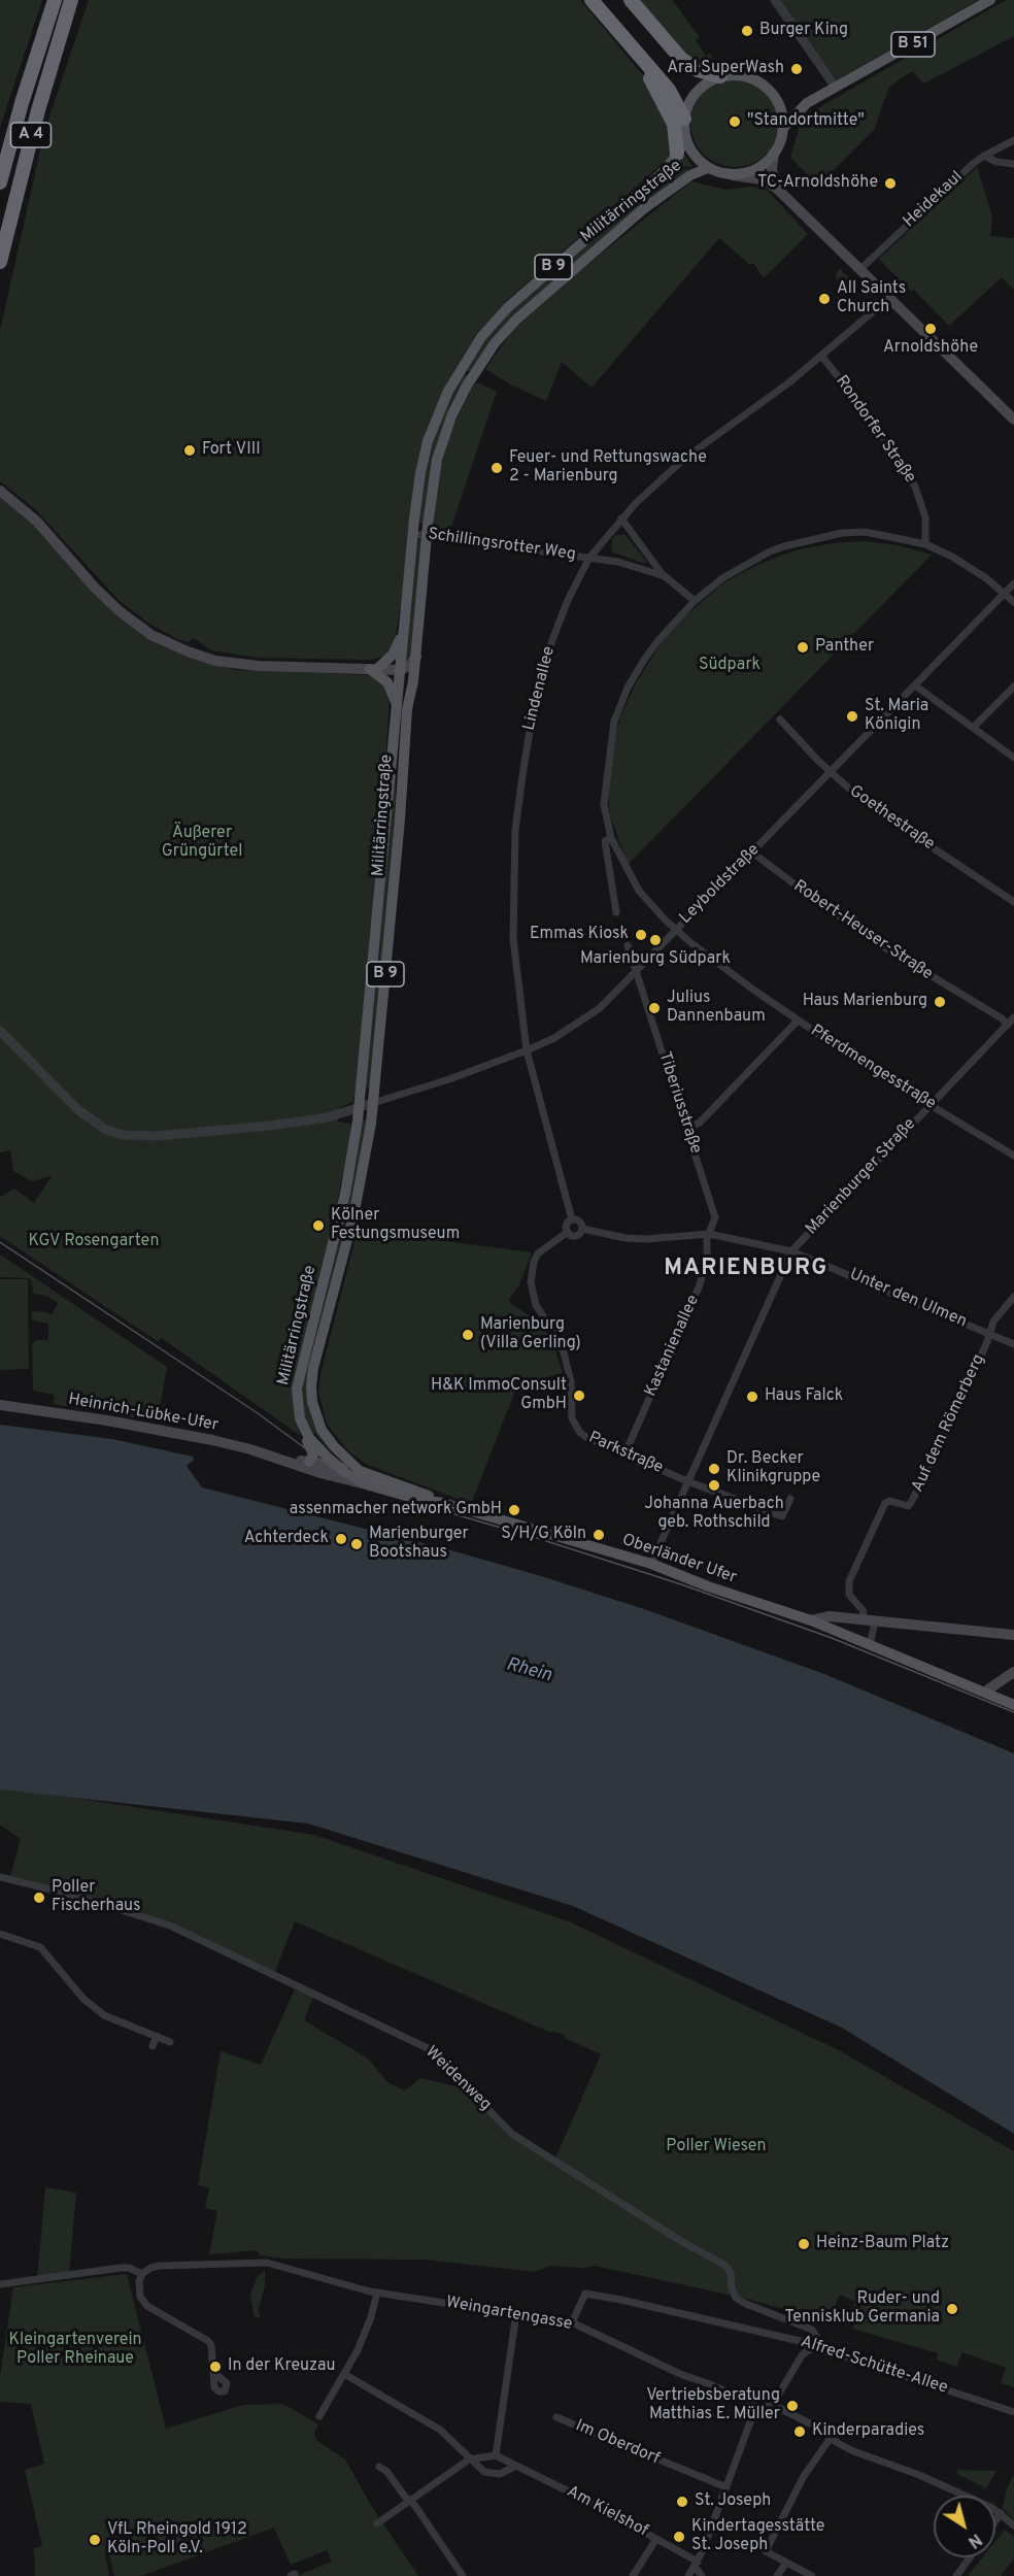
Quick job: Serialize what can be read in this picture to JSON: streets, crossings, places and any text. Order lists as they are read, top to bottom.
{
  "streets": {
    "highway": ["A 4"],
    "main road": [
      "B 51",
      "Militärringstraße",
      "B 9",
      "Heinrich-Lübke-Ufer",
      "Oberländer Ufer"
    ],
    "street": [
      "Heidekaul",
      "Rondorfer Straße",
      "Schillingsrotter Weg",
      "Lindenallee",
      "Goethestraße",
      "Leyboldstraße",
      "Robert-Heuser-Straße",
      "Pferdmengesstraße",
      "Tiberiusstraße",
      "Marienburger Straße",
      "Unter den Ulmen",
      "Kastanienallee",
      "Auf dem Römerberg",
      "Parkstraße",
      "Weidenweg",
      "Weingartengasse",
      "Alfred-Schütte-Allee",
      "Im Oberdorf",
      "Am Kielshof"
    ]
  },
  "crossings": [
    ["B 51", "Militärringstraße"],
    ["Militärringstraße", "B 9"],
    ["Militärringstraße", "Schillingsrotter Weg"],
    ["Militärringstraße", "Leyboldstraße"],
    ["Militärringstraße", "Heinrich-Lübke-Ufer"],
    ["Militärringstraße", "Oberländer Ufer"],
    ["B 9", "Heinrich-Lübke-Ufer"],
    ["Rondorfer Straße", "Lindenallee"],
    ["Schillingsrotter Weg", "Lindenallee"],
    ["Lindenallee", "Leyboldstraße"],
    ["Lindenallee", "Unter den Ulmen"],
    ["Lindenallee", "Parkstraße"],
    ["Goethestraße", "Leyboldstraße"],
    ["Leyboldstraße", "Robert-Heuser-Straße"],
    ["Leyboldstraße", "Pferdmengesstraße"],
    ["Leyboldstraße", "Tiberiusstraße"],
    ["Robert-Heuser-Straße", "Marienburger Straße"],
    ["Pferdmengesstraße", "Marienburger Straße"],
    ["Tiberiusstraße", "Unter den Ulmen"],
    ["Tiberiusstraße", "Kastanienallee"],
    ["Marienburger Straße", "Unter den Ulmen"],
    ["Marienburger Straße", "Parkstraße"],
    ["Marienburger Straße", "Oberländer Ufer"],
    ["Unter den Ulmen", "Kastanienallee"],
    ["Unter den Ulmen", "Auf dem Römerberg"],
    ["Unter den Ulmen", "Parkstraße"],
    ["Kastanienallee", "Parkstraße"],
    ["Heinrich-Lübke-Ufer", "Oberländer Ufer"],
    ["Weidenweg", "Alfred-Schütte-Allee"],
    ["Weingartengasse", "Alfred-Schütte-Allee"]
  ],
  "districts": ["MARIENBURG"],
  "water": ["Rhein"],
  "parks": [
    "Südpark",
    "Äußerer Grüngürtel",
    "KGV Rosengarten",
    "Poller Wiesen",
    "Kleingartenverein Poller Rheinaue"
  ],
  "places": [
    "Burger King",
    "Aral SuperWash",
    "\"Standortmitte\"",
    "TC-Arnoldshöhe",
    "All Saints Church",
    "Arnoldshöhe",
    "Fort VIII",
    "Feuer- und Rettungswache 2 - Marienburg",
    "Panther",
    "St. Maria Königin",
    "Emmas Kiosk",
    "Marienburg Südpark",
    "Haus Marienburg",
    "Julius Dannenbaum",
    "Kölner Festungsmuseum",
    "Marienburg (Villa Gerling)",
    "H&K ImmoConsult GmbH",
    "Haus Falck",
    "Dr. Becker Klinikgruppe",
    "Johanna Auerbach geb. Rothschild",
    "assenmacher network GmbH",
    "S/H/G Köln",
    "Achterdeck",
    "Marienburger Bootshaus",
    "Poller Fischerhaus",
    "Heinz-Baum Platz",
    "Ruder- und Tennisklub Germania",
    "In der Kreuzau",
    "Vertriebsberatung Matthias E. Müller",
    "Kinderparadies",
    "St. Joseph",
    "Kindertagesstätte St. Joseph",
    "VfL Rheingold 1912 Köln-Poll e.V."
  ],
  "north": "bottom right"
}
